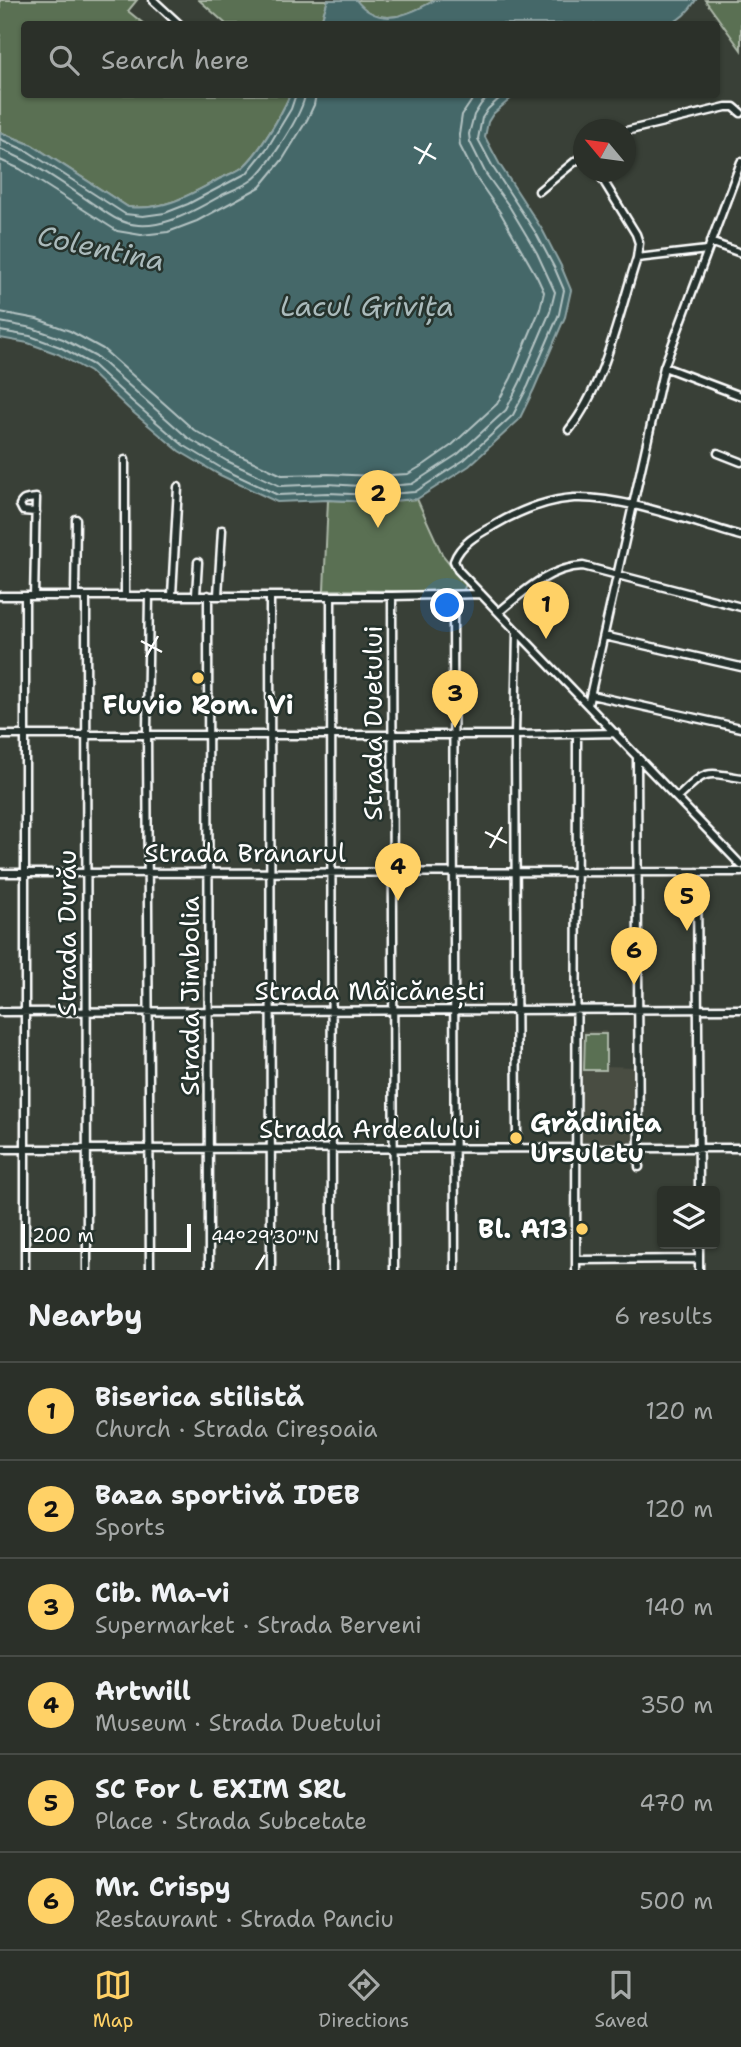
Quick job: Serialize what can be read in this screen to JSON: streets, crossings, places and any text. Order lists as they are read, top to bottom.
{
  "streets": {
    "street": [
      "Strada Duetului",
      "Strada Branarul",
      "Strada Durău",
      "Strada Măicănești",
      "Strada Jimbolia",
      "Strada Ardealului"
    ]
  },
  "crossings": [
    ["Strada Duetului", "Strada Branarul"],
    ["Strada Duetului", "Strada Măicănești"],
    ["Strada Duetului", "Strada Ardealului"],
    ["Strada Branarul", "Strada Durău"],
    ["Strada Branarul", "Strada Jimbolia"],
    ["Strada Durău", "Strada Măicănești"],
    ["Strada Durău", "Strada Ardealului"],
    ["Strada Măicănești", "Strada Jimbolia"],
    ["Strada Jimbolia", "Strada Ardealului"]
  ],
  "water": ["Colentina", "Lacul Grivița"],
  "places": ["Fluvio Rom. Vi", "Grădinița Ursuletu", "Bl. A13"],
  "scale_bar": "200 m",
  "north": "top left",
  "page": {
    "search": "Search here",
    "pins": [
      "2",
      "1",
      "3",
      "4",
      "5",
      "6"
    ],
    "scale": "200 m",
    "heading": ["Nearby", "6 results"],
    "list": [
      {
        "mark": "1",
        "name": "Biserica stilistă",
        "note": "Church · Strada Cireșoaia",
        "value": "120 m"
      },
      {
        "mark": "2",
        "name": "Baza sportivă IDEB",
        "note": "Sports",
        "value": "120 m"
      },
      {
        "mark": "3",
        "name": "Cib. Ma-vi",
        "note": "Supermarket · Strada Berveni",
        "value": "140 m"
      },
      {
        "mark": "4",
        "name": "Artwill",
        "note": "Museum · Strada Duetului",
        "value": "350 m"
      },
      {
        "mark": "5",
        "name": "SC For L EXIM SRL",
        "note": "Place · Strada Subcetate",
        "value": "470 m"
      },
      {
        "mark": "6",
        "name": "Mr. Crispy",
        "note": "Restaurant · Strada Panciu",
        "value": "500 m"
      }
    ],
    "nav": ["Map", "Directions", "Saved"]
  },
  "coordinates": ["44°29'30\"N"]
}
